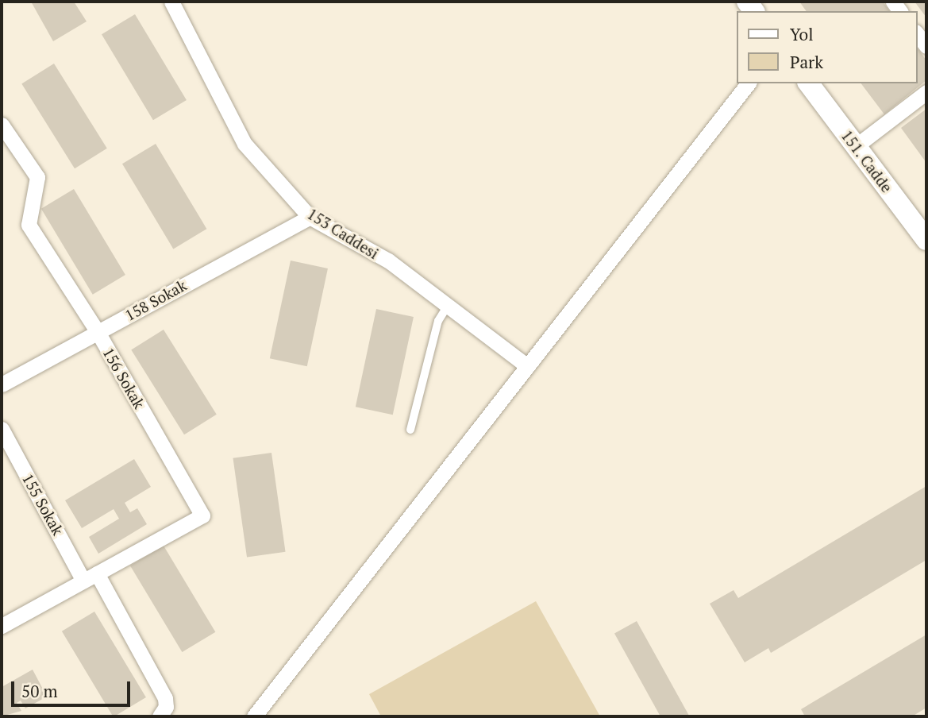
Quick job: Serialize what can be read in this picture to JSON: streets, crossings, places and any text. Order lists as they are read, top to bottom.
{
  "streets": {
    "street": [
      "151. Cadde",
      "153 Caddesi",
      "158 Sokak",
      "156 Sokak",
      "155 Sokak"
    ]
  },
  "crossings": [
    ["153 Caddesi", "158 Sokak"],
    ["158 Sokak", "156 Sokak"],
    ["156 Sokak", "155 Sokak"]
  ],
  "legend": ["Yol", "Park"],
  "scale_bar": "50 m"
}
